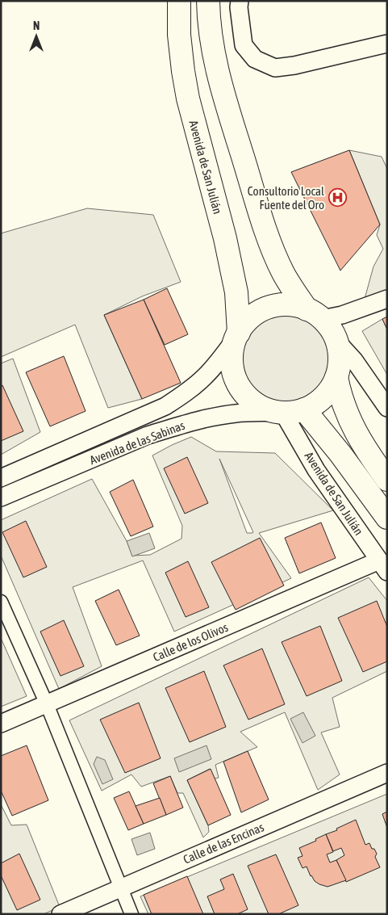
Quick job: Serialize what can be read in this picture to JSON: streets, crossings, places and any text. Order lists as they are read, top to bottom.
{
  "streets": {
    "main road": ["Avenida de San Julián"],
    "street": ["Avenida de las Sabinas", "Calle de los Olivos", "Calle de las Encinas"]
  },
  "crossings": [
    ["Avenida de San Julián", "Avenida de las Sabinas"],
    ["Avenida de San Julián", "Calle de los Olivos"]
  ],
  "places": {
    "hospital": ["Consultorio Local Fuente del Oro"]
  },
  "north": "top"
}
